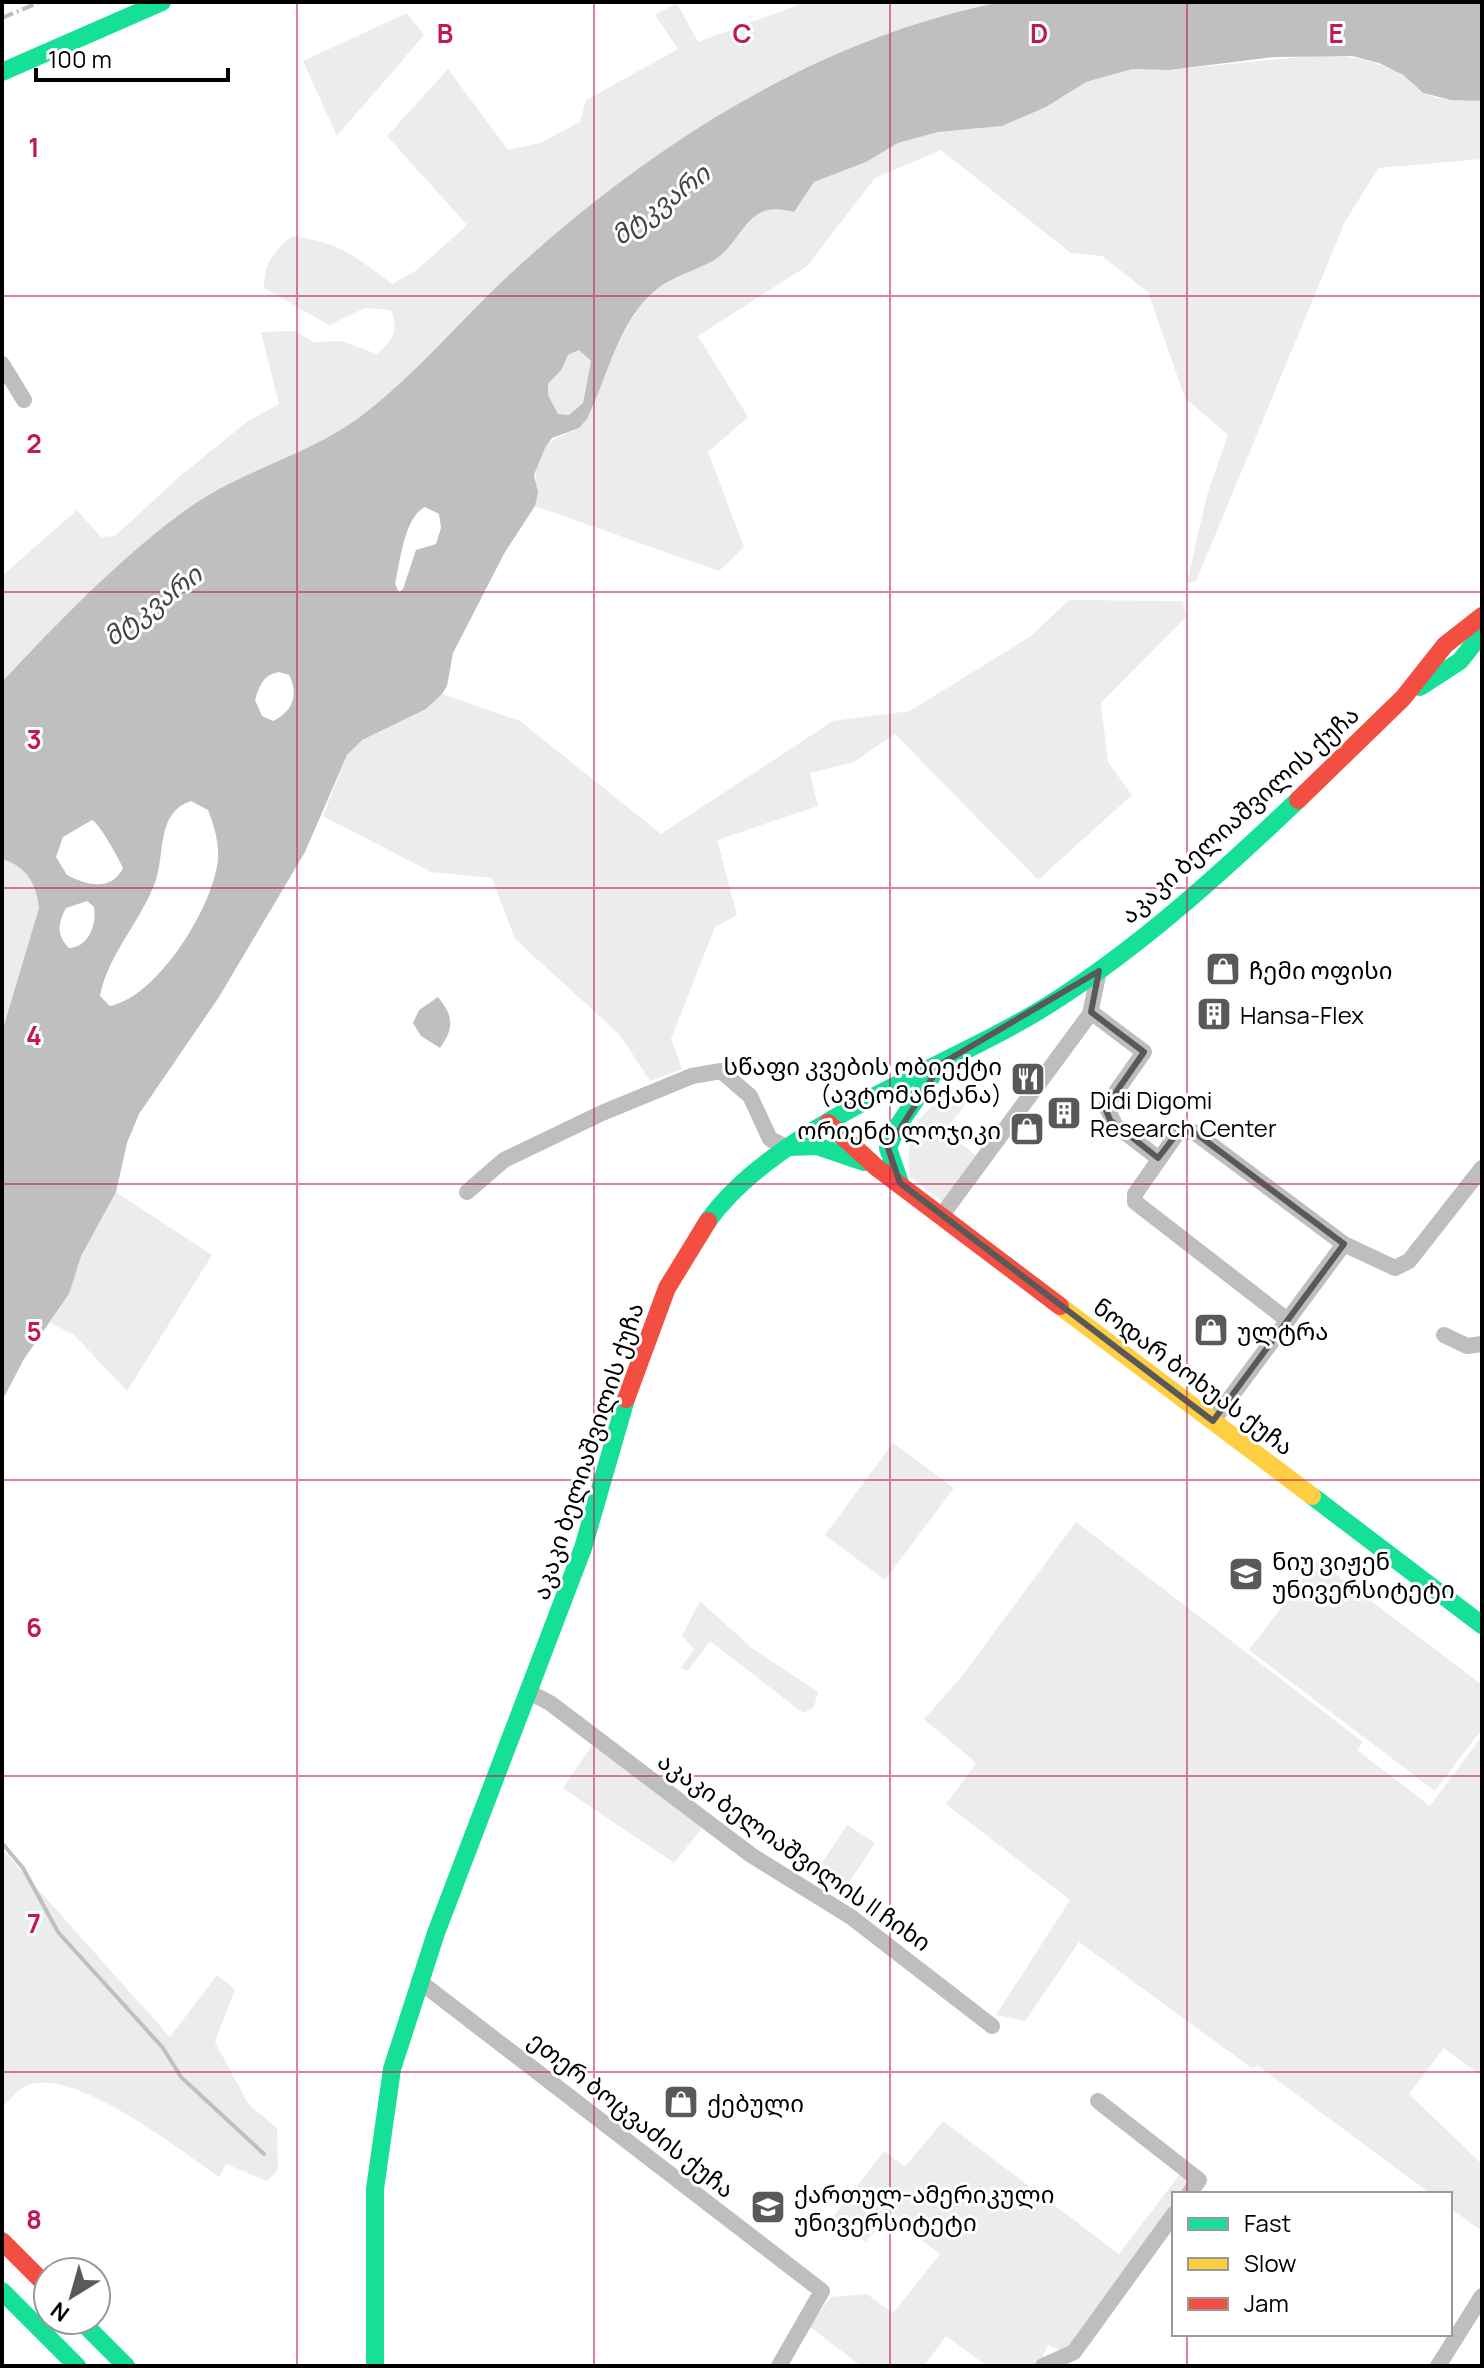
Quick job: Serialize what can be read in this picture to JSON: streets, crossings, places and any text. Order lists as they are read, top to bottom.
{
  "streets": {
    "main road": ["აკაკი ბელიაშვილის ქუჩა", "ნოდარ ბოხუას ქუჩა"],
    "street": ["აკაკი ბელიაშვილის II ჩიხი", "ეთერ ბოცვაძის ქუჩა"]
  },
  "crossings": [
    ["აკაკი ბელიაშვილის ქუჩა", "აკაკი ბელიაშვილის II ჩიხი"],
    ["აკაკი ბელიაშვილის ქუჩა", "ეთერ ბოცვაძის ქუჩა"]
  ],
  "water": ["მტკვარი"],
  "places": {
    "shop": [
      "ჩემი ოფისი",
      "ორიენტ ლოჯიკი",
      "ულტრა",
      "ქებული"
    ],
    "building": ["Hansa-Flex", "Didi Digomi Research Center"],
    "restaurant": ["სწაფი კვების ობიექტი (ავტომანქანა)"],
    "school or university": ["ნიუ ვიჟენ უნივერსიტეტი", "ქართულ-ამერიკული უნივერსიტეტი"]
  },
  "legend": ["Fast", "Slow", "Jam"],
  "scale_bar": "100 m",
  "north": "bottom left",
  "grid": {
    "columns": [
      "B",
      "C",
      "D",
      "E"
    ],
    "rows": [
      "1",
      "2",
      "3",
      "4",
      "5",
      "6",
      "7",
      "8"
    ]
  }
}
